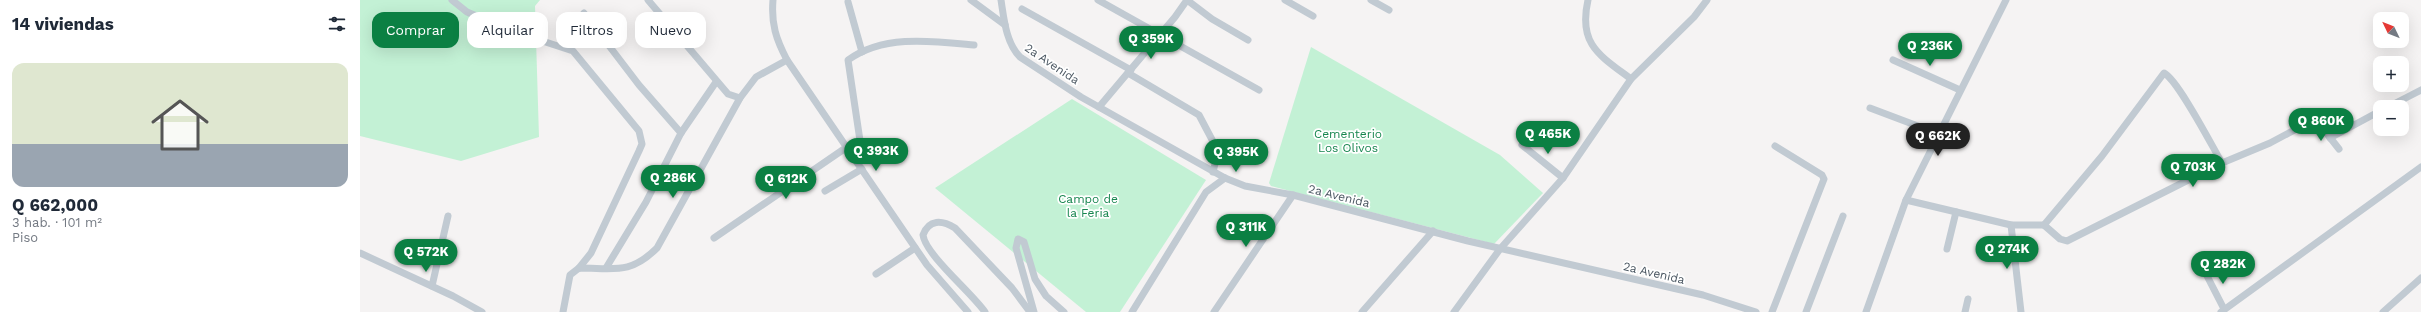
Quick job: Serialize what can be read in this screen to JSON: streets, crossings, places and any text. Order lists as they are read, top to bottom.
{
  "streets": {
    "street": ["2a Avenida"]
  },
  "parks": ["Cementerio Los Olivos", "Campo de la Feria"],
  "north": "top left",
  "page": {
    "heading": "14 viviendas",
    "map_buttons": ["+", "−"],
    "chip": [
      "Comprar",
      "Alquilar",
      "Filtros",
      "Nuevo"
    ],
    "price": [
      "Q 359K",
      "Q 236K",
      "Q 860K",
      "Q 465K",
      "Q 662K",
      "Q 393K",
      "Q 395K",
      "Q 703K",
      "Q 286K",
      "Q 612K",
      "Q 311K",
      "Q 274K",
      "Q 572K",
      "Q 282K"
    ],
    "list": [
      {
        "name": "Q 662,000",
        "note": "3 hab. · 101 m² · Piso"
      }
    ]
  }
}
